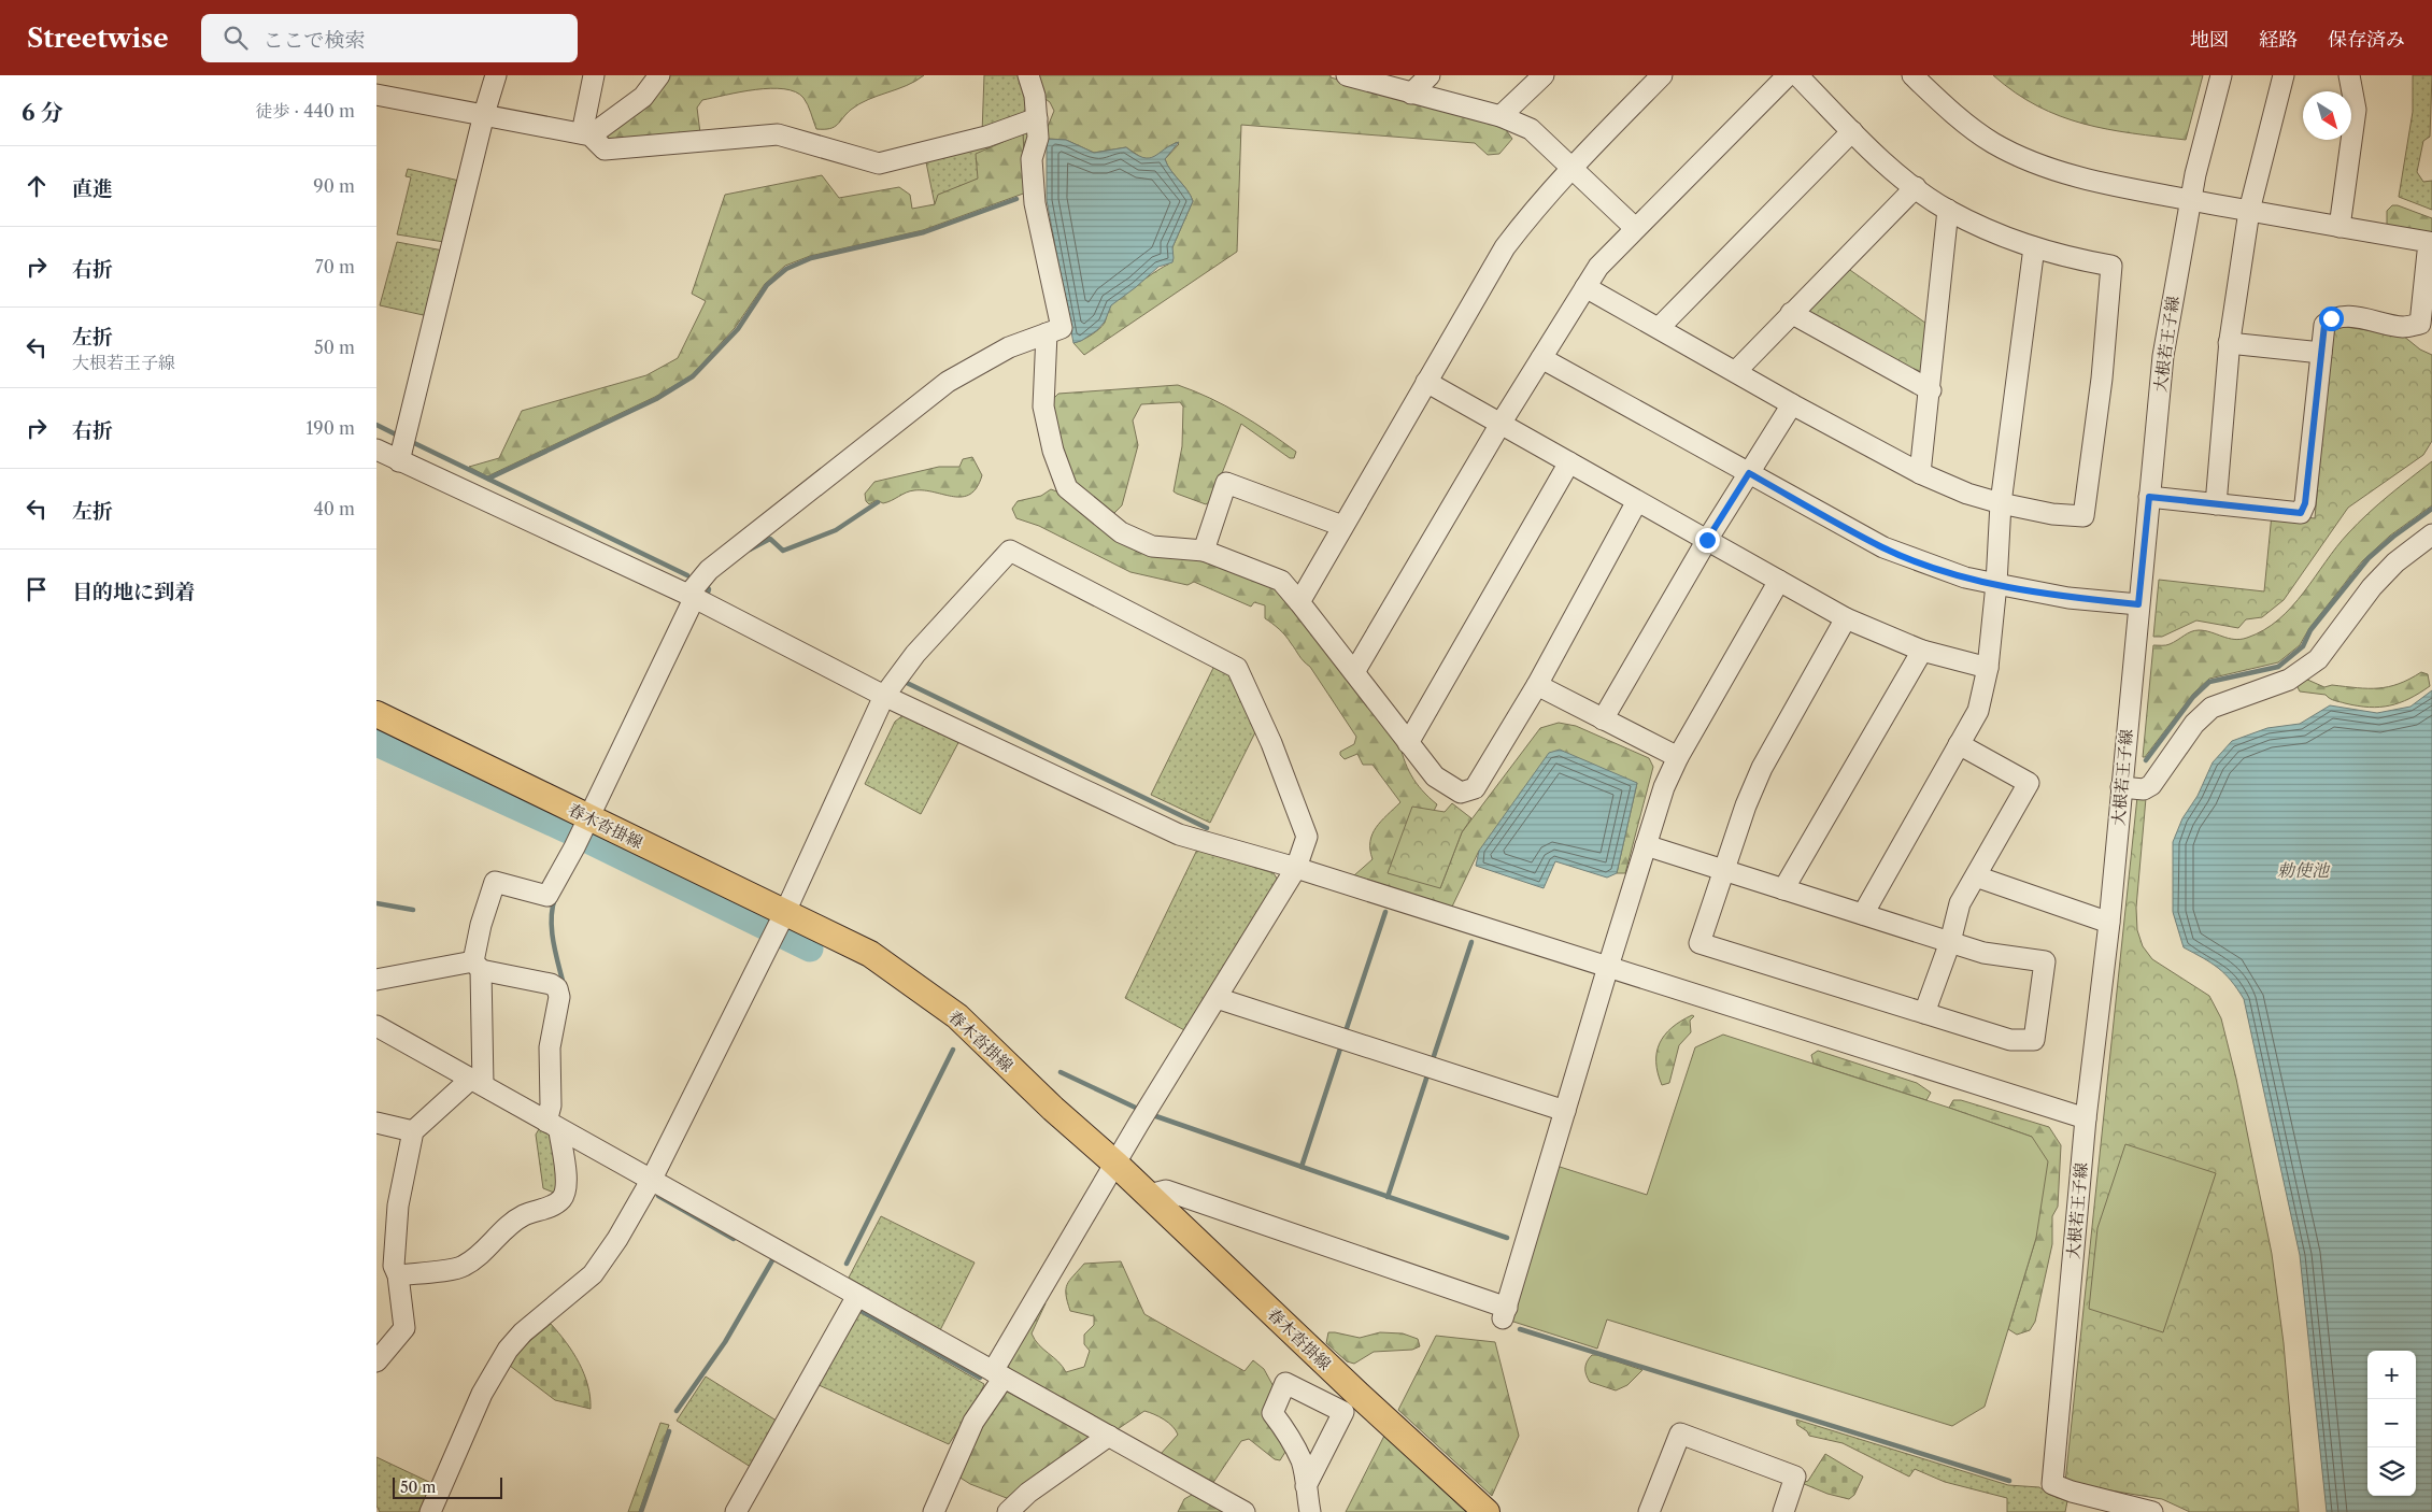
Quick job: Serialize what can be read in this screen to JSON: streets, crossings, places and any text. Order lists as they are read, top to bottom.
{
  "streets": {
    "main road": ["春木沓掛線"],
    "street": ["大根若王子線"]
  },
  "water": ["勅使池"],
  "scale_bar": "50 m",
  "north": "bottom right",
  "page": {
    "header": "Streetwise",
    "search": "ここで検索",
    "nav": ["地図", "経路", "保存済み"],
    "heading": ["6 分", "徒歩 · 440 m"],
    "list": [
      ["直進", "90 m"],
      ["右折", "70 m"],
      ["左折", "大根若王子線", "50 m"],
      ["右折", "190 m"],
      ["左折", "40 m"],
      "目的地に到着"
    ],
    "map_buttons": ["+", "−"],
    "scale": "50 m"
  }
}
